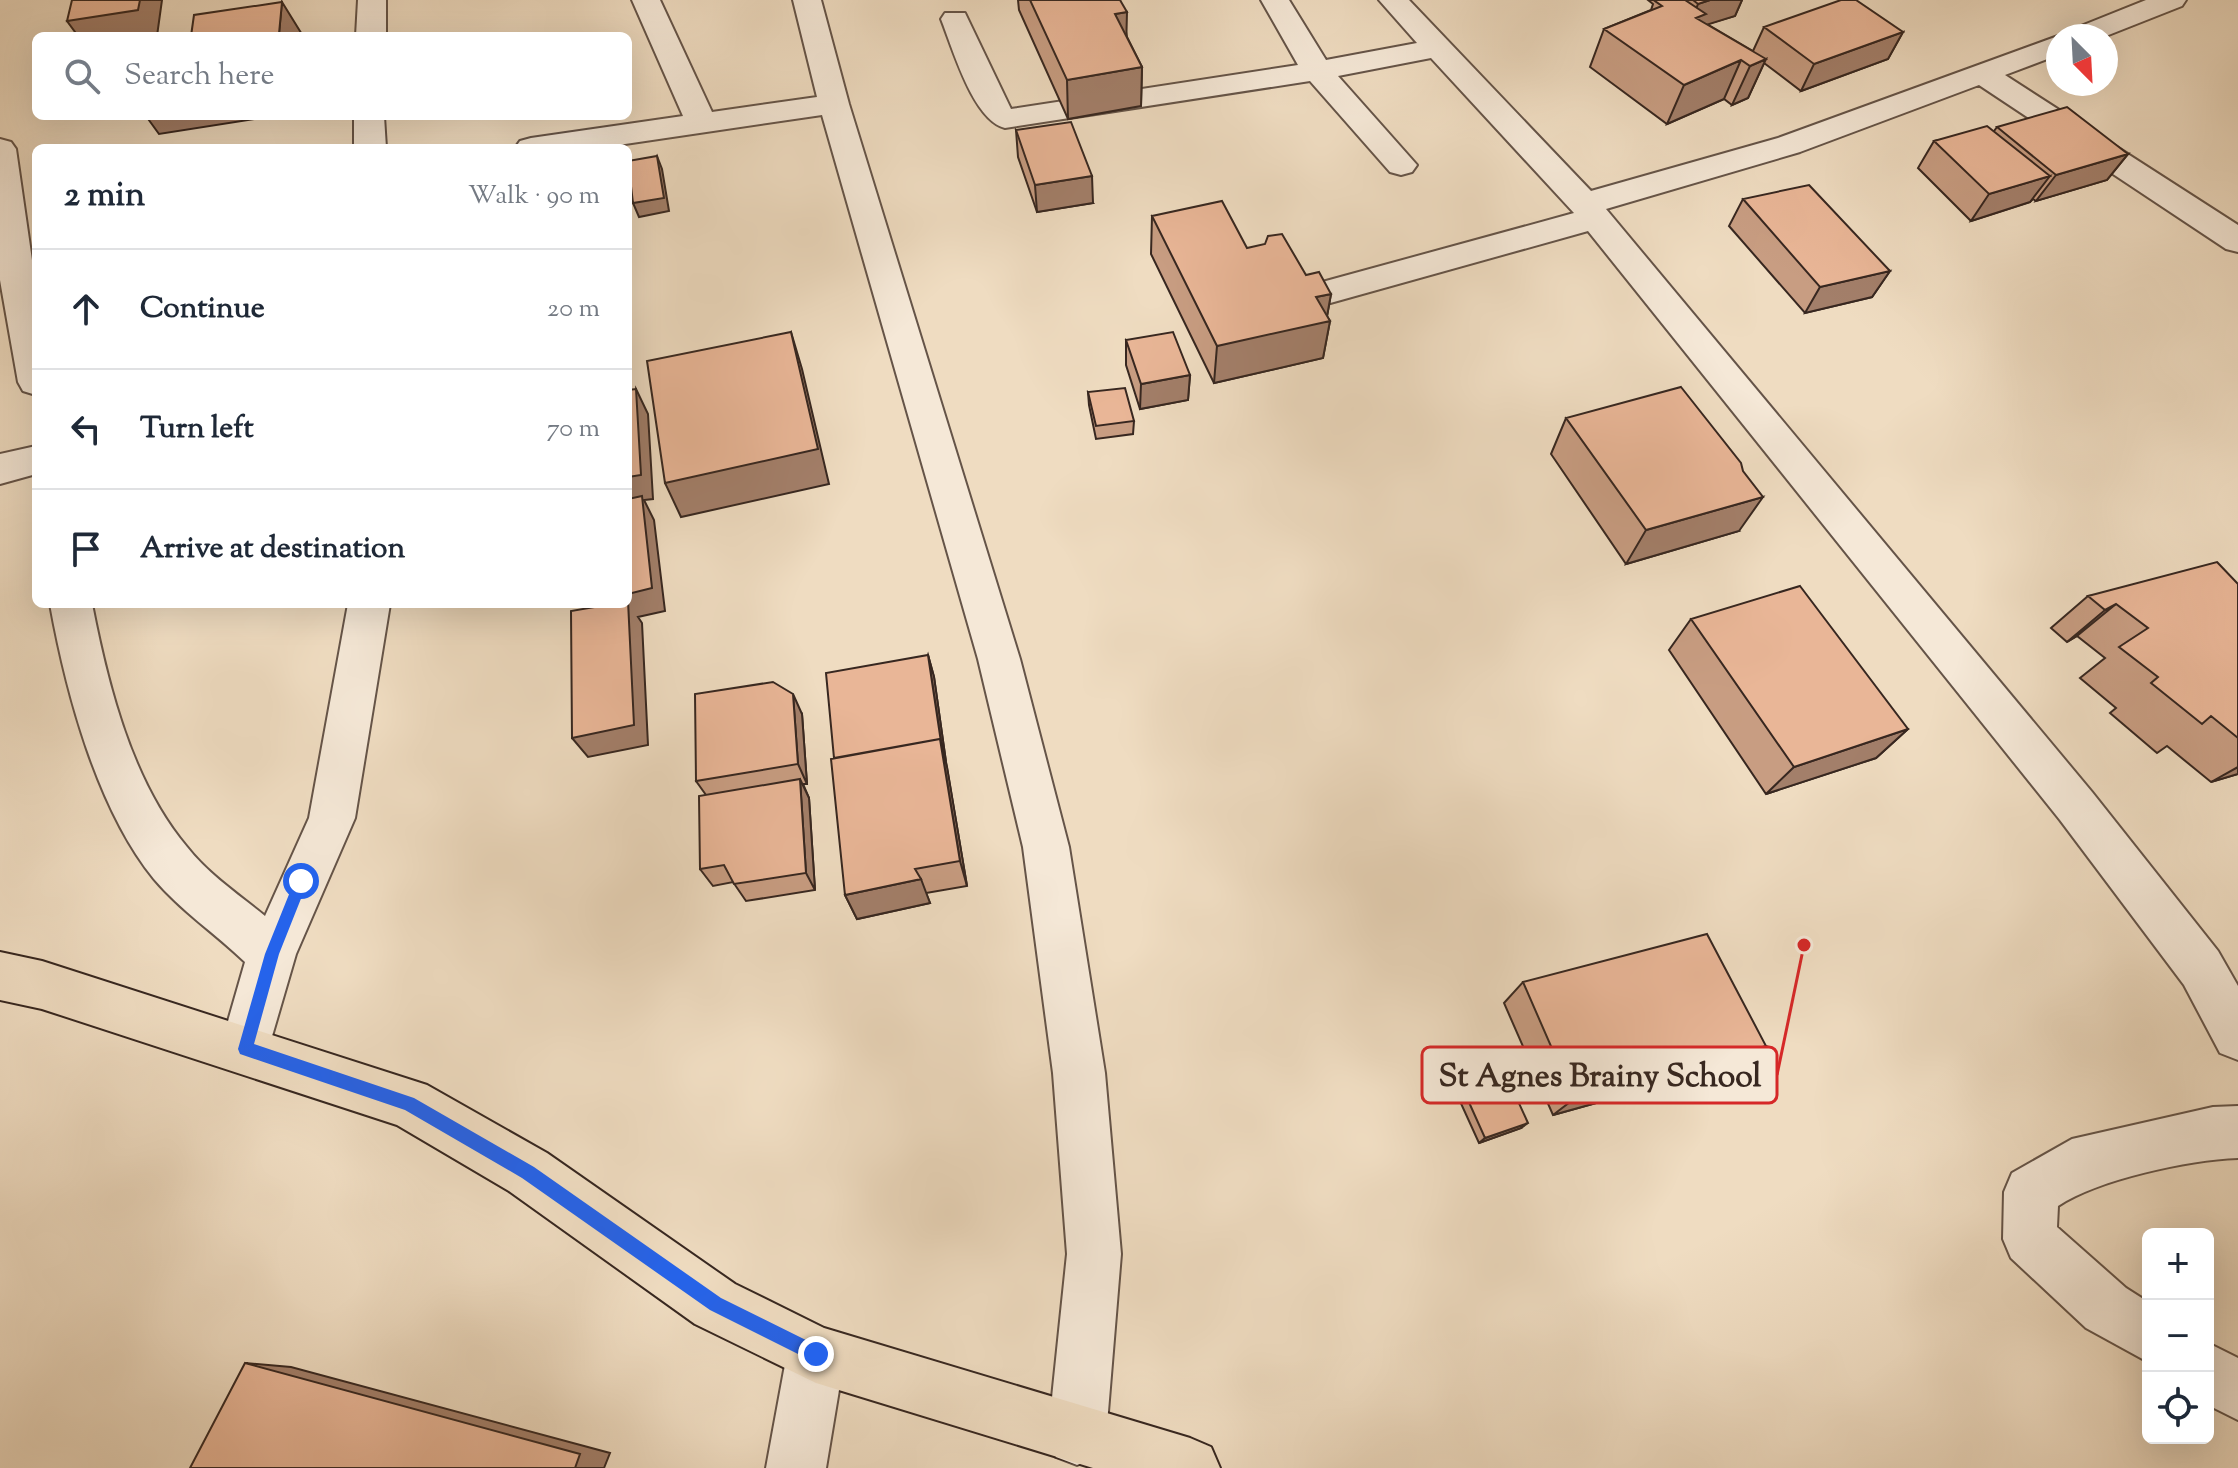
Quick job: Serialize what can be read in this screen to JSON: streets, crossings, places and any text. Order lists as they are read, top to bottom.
{
  "places": ["St Agnes Brainy School"],
  "north": "bottom right",
  "page": {
    "search": "Search here",
    "heading": ["2 min", "Walk · 90 m"],
    "list": [
      ["Continue", "20 m"],
      ["Turn left", "70 m"],
      "Arrive at destination"
    ],
    "map_buttons": ["+", "−"]
  }
}
